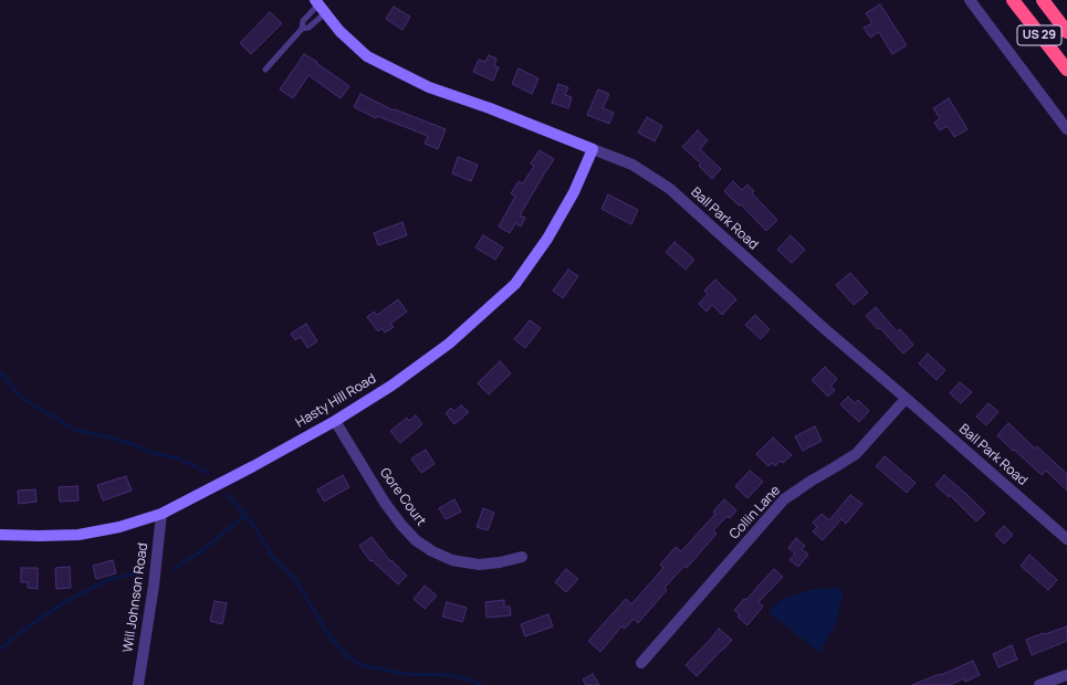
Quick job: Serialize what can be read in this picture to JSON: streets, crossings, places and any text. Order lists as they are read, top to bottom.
{
  "streets": {
    "highway": ["US 29"],
    "street": [
      "Ball Park Road",
      "Hasty Hill Road",
      "Gore Court",
      "Collin Lane",
      "Will Johnson Road"
    ]
  },
  "crossings": [
    ["Ball Park Road", "Hasty Hill Road"],
    ["Ball Park Road", "Collin Lane"],
    ["Hasty Hill Road", "Gore Court"],
    ["Hasty Hill Road", "Will Johnson Road"]
  ]
}
